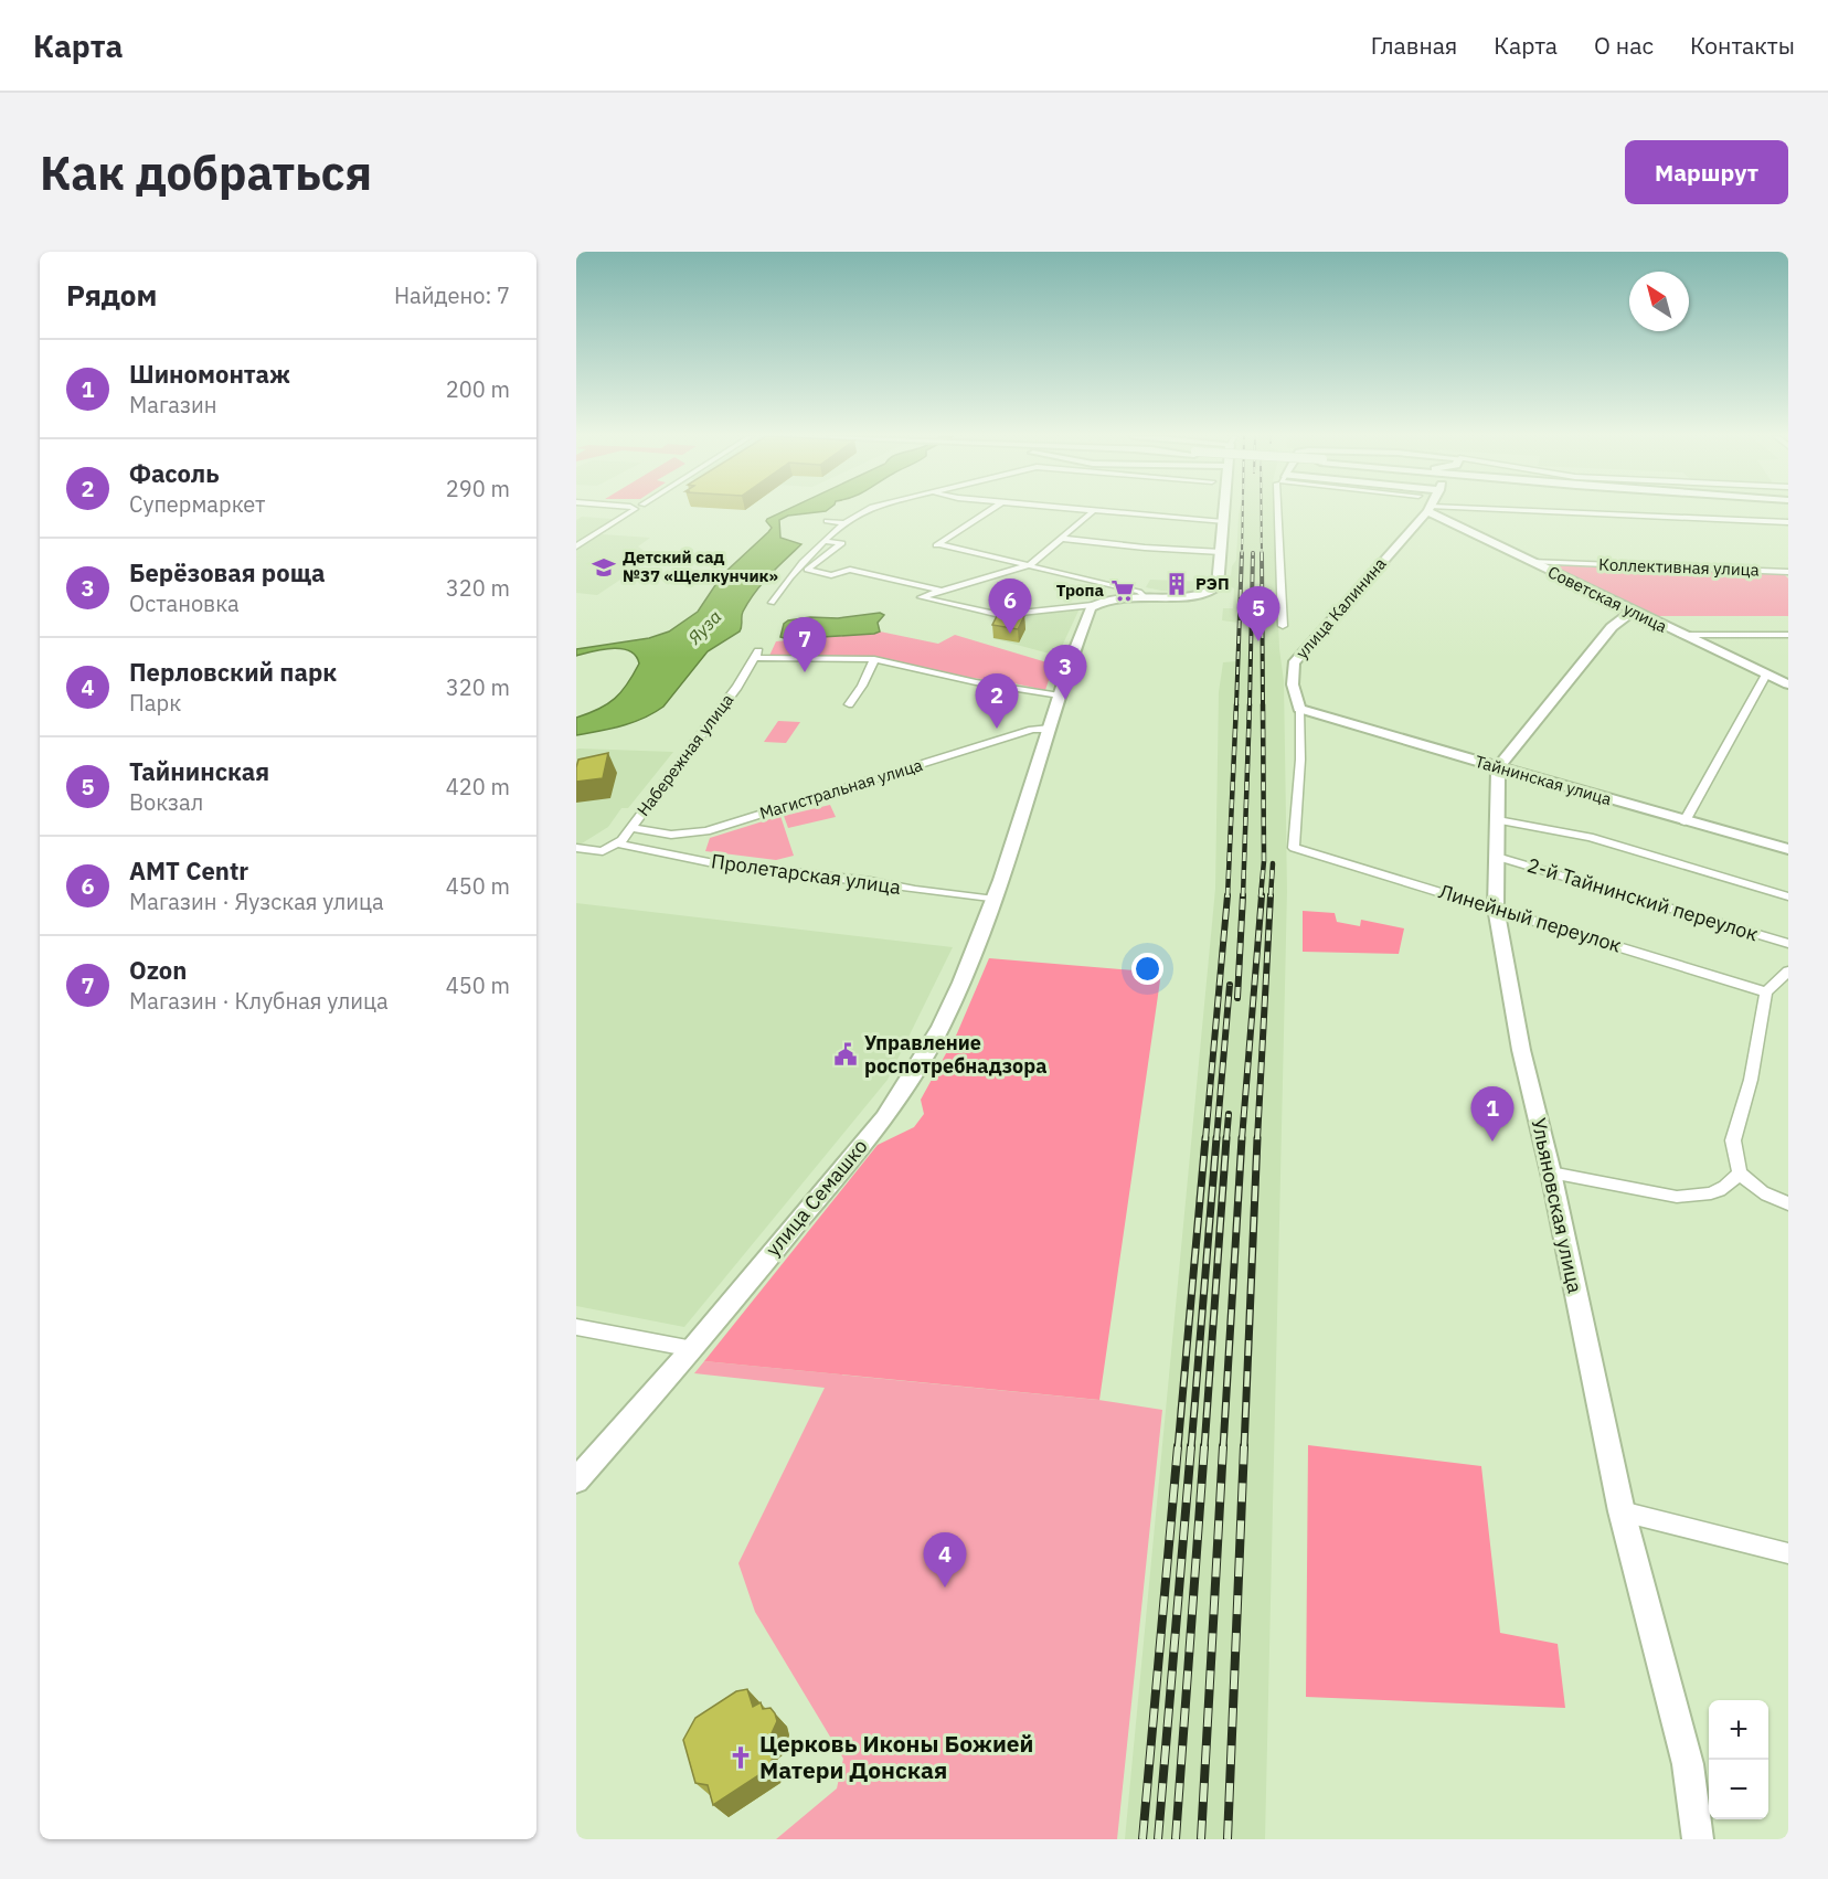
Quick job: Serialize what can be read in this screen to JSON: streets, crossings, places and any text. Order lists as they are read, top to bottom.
{
  "streets": {
    "main road": [
      "Советская улица",
      "улица Калинина",
      "Тайнинская улица",
      "улица Семашко",
      "Ульяновская улица"
    ],
    "street": [
      "Коллективная улица",
      "Набережная улица",
      "Магистральная улица",
      "Пролетарская улица",
      "2-й Тайнинский переулок",
      "Линейный переулок"
    ]
  },
  "crossings": [
    ["Коллективная улица", "Советская улица"],
    ["улица Калинина", "Тайнинская улица"],
    ["улица Калинина", "Линейный переулок"],
    ["Набережная улица", "Магистральная улица"],
    ["Набережная улица", "Пролетарская улица"],
    ["Тайнинская улица", "Линейный переулок"],
    ["Тайнинская улица", "Ульяновская улица"],
    ["Магистральная улица", "улица Семашко"],
    ["Пролетарская улица", "улица Семашко"],
    ["2-й Тайнинский переулок", "Ульяновская улица"],
    ["Линейный переулок", "Ульяновская улица"]
  ],
  "water": ["Яуза"],
  "places": {
    "school or university": ["Детский сад №37 «Щелкунчик»"],
    "building": ["РЭП"],
    "supermarket": ["Тропа"],
    "public building": ["Управление роспотребнадзора"],
    "church": ["Церковь Иконы Божией Матери Донская"]
  },
  "north": "top left",
  "page": {
    "header": "Карта",
    "nav": [
      "Главная",
      "Карта",
      "О нас",
      "Контакты"
    ],
    "buttons": "Маршрут",
    "title": "Как добраться",
    "heading": ["Рядом", "Найдено: 7"],
    "list": [
      {
        "mark": "1",
        "name": "Шиномонтаж",
        "note": "Магазин",
        "value": "200 m"
      },
      {
        "mark": "2",
        "name": "Фасоль",
        "note": "Супермаркет",
        "value": "290 m"
      },
      {
        "mark": "3",
        "name": "Берёзовая роща",
        "note": "Остановка",
        "value": "320 m"
      },
      {
        "mark": "4",
        "name": "Перловский парк",
        "note": "Парк",
        "value": "320 m"
      },
      {
        "mark": "5",
        "name": "Тайнинская",
        "note": "Вокзал",
        "value": "420 m"
      },
      {
        "mark": "6",
        "name": "AMT Centr",
        "note": "Магазин · Яузская улица",
        "value": "450 m"
      },
      {
        "mark": "7",
        "name": "Ozon",
        "note": "Магазин · Клубная улица",
        "value": "450 m"
      }
    ],
    "pins": [
      "6",
      "5",
      "7",
      "3",
      "2",
      "1",
      "4"
    ],
    "map_buttons": ["+", "−"]
  }
}
